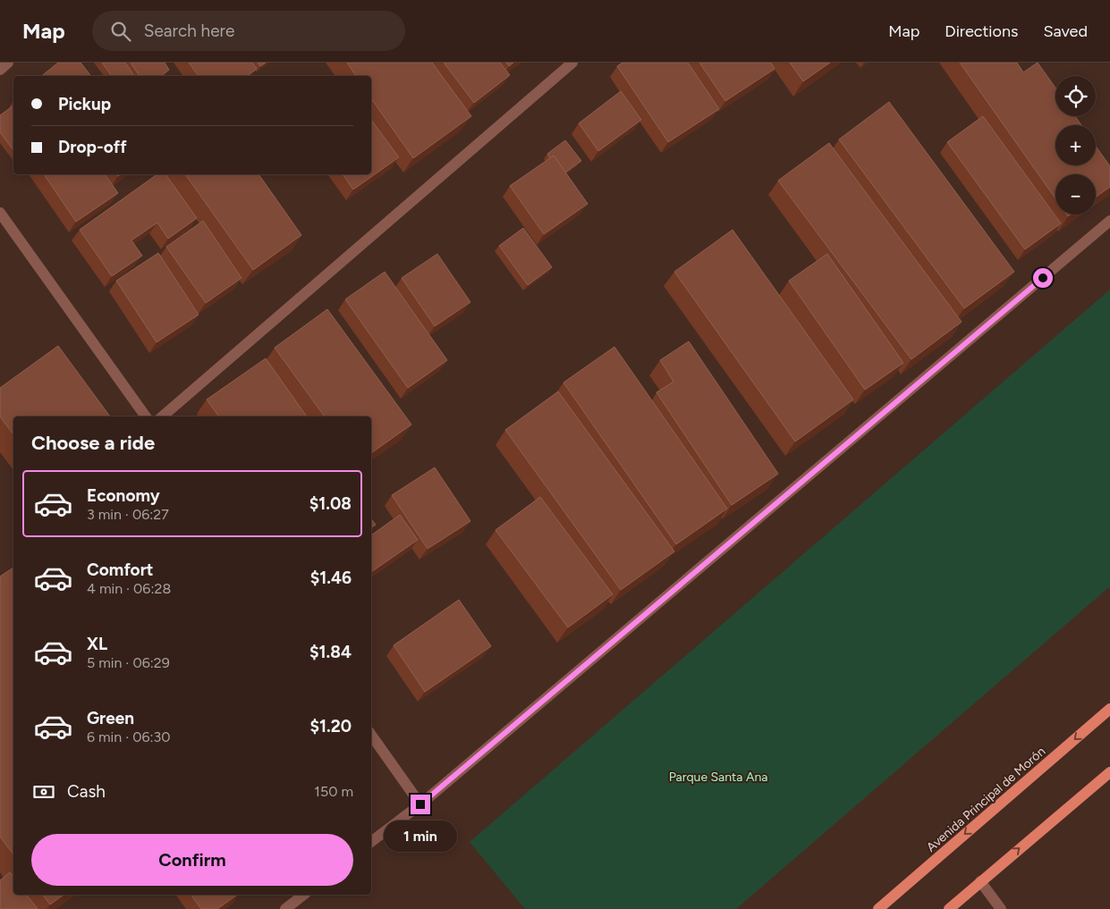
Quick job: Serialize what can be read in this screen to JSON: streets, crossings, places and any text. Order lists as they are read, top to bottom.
{
  "streets": {
    "main road": ["Avenida Principal de Morón"]
  },
  "parks": ["Parque Santa Ana"],
  "page": {
    "header": "Map",
    "search": "Search here",
    "nav": ["Map", "Directions", "Saved"],
    "map_buttons": ["+", "−"],
    "banner": ["Pickup", "Drop-off"],
    "heading": "Choose a ride",
    "list": [
      {
        "name": "Economy",
        "note": "3 min · 06:27",
        "value": "$1.08"
      },
      {
        "name": "Comfort",
        "note": "4 min · 06:28",
        "value": "$1.46"
      },
      {
        "name": "XL",
        "note": "5 min · 06:29",
        "value": "$1.84"
      },
      {
        "name": "Green",
        "note": "6 min · 06:30",
        "value": "$1.20"
      }
    ],
    "pay": ["Cash", "150 m"],
    "bubble": "1 min",
    "buttons": "Confirm"
  }
}
